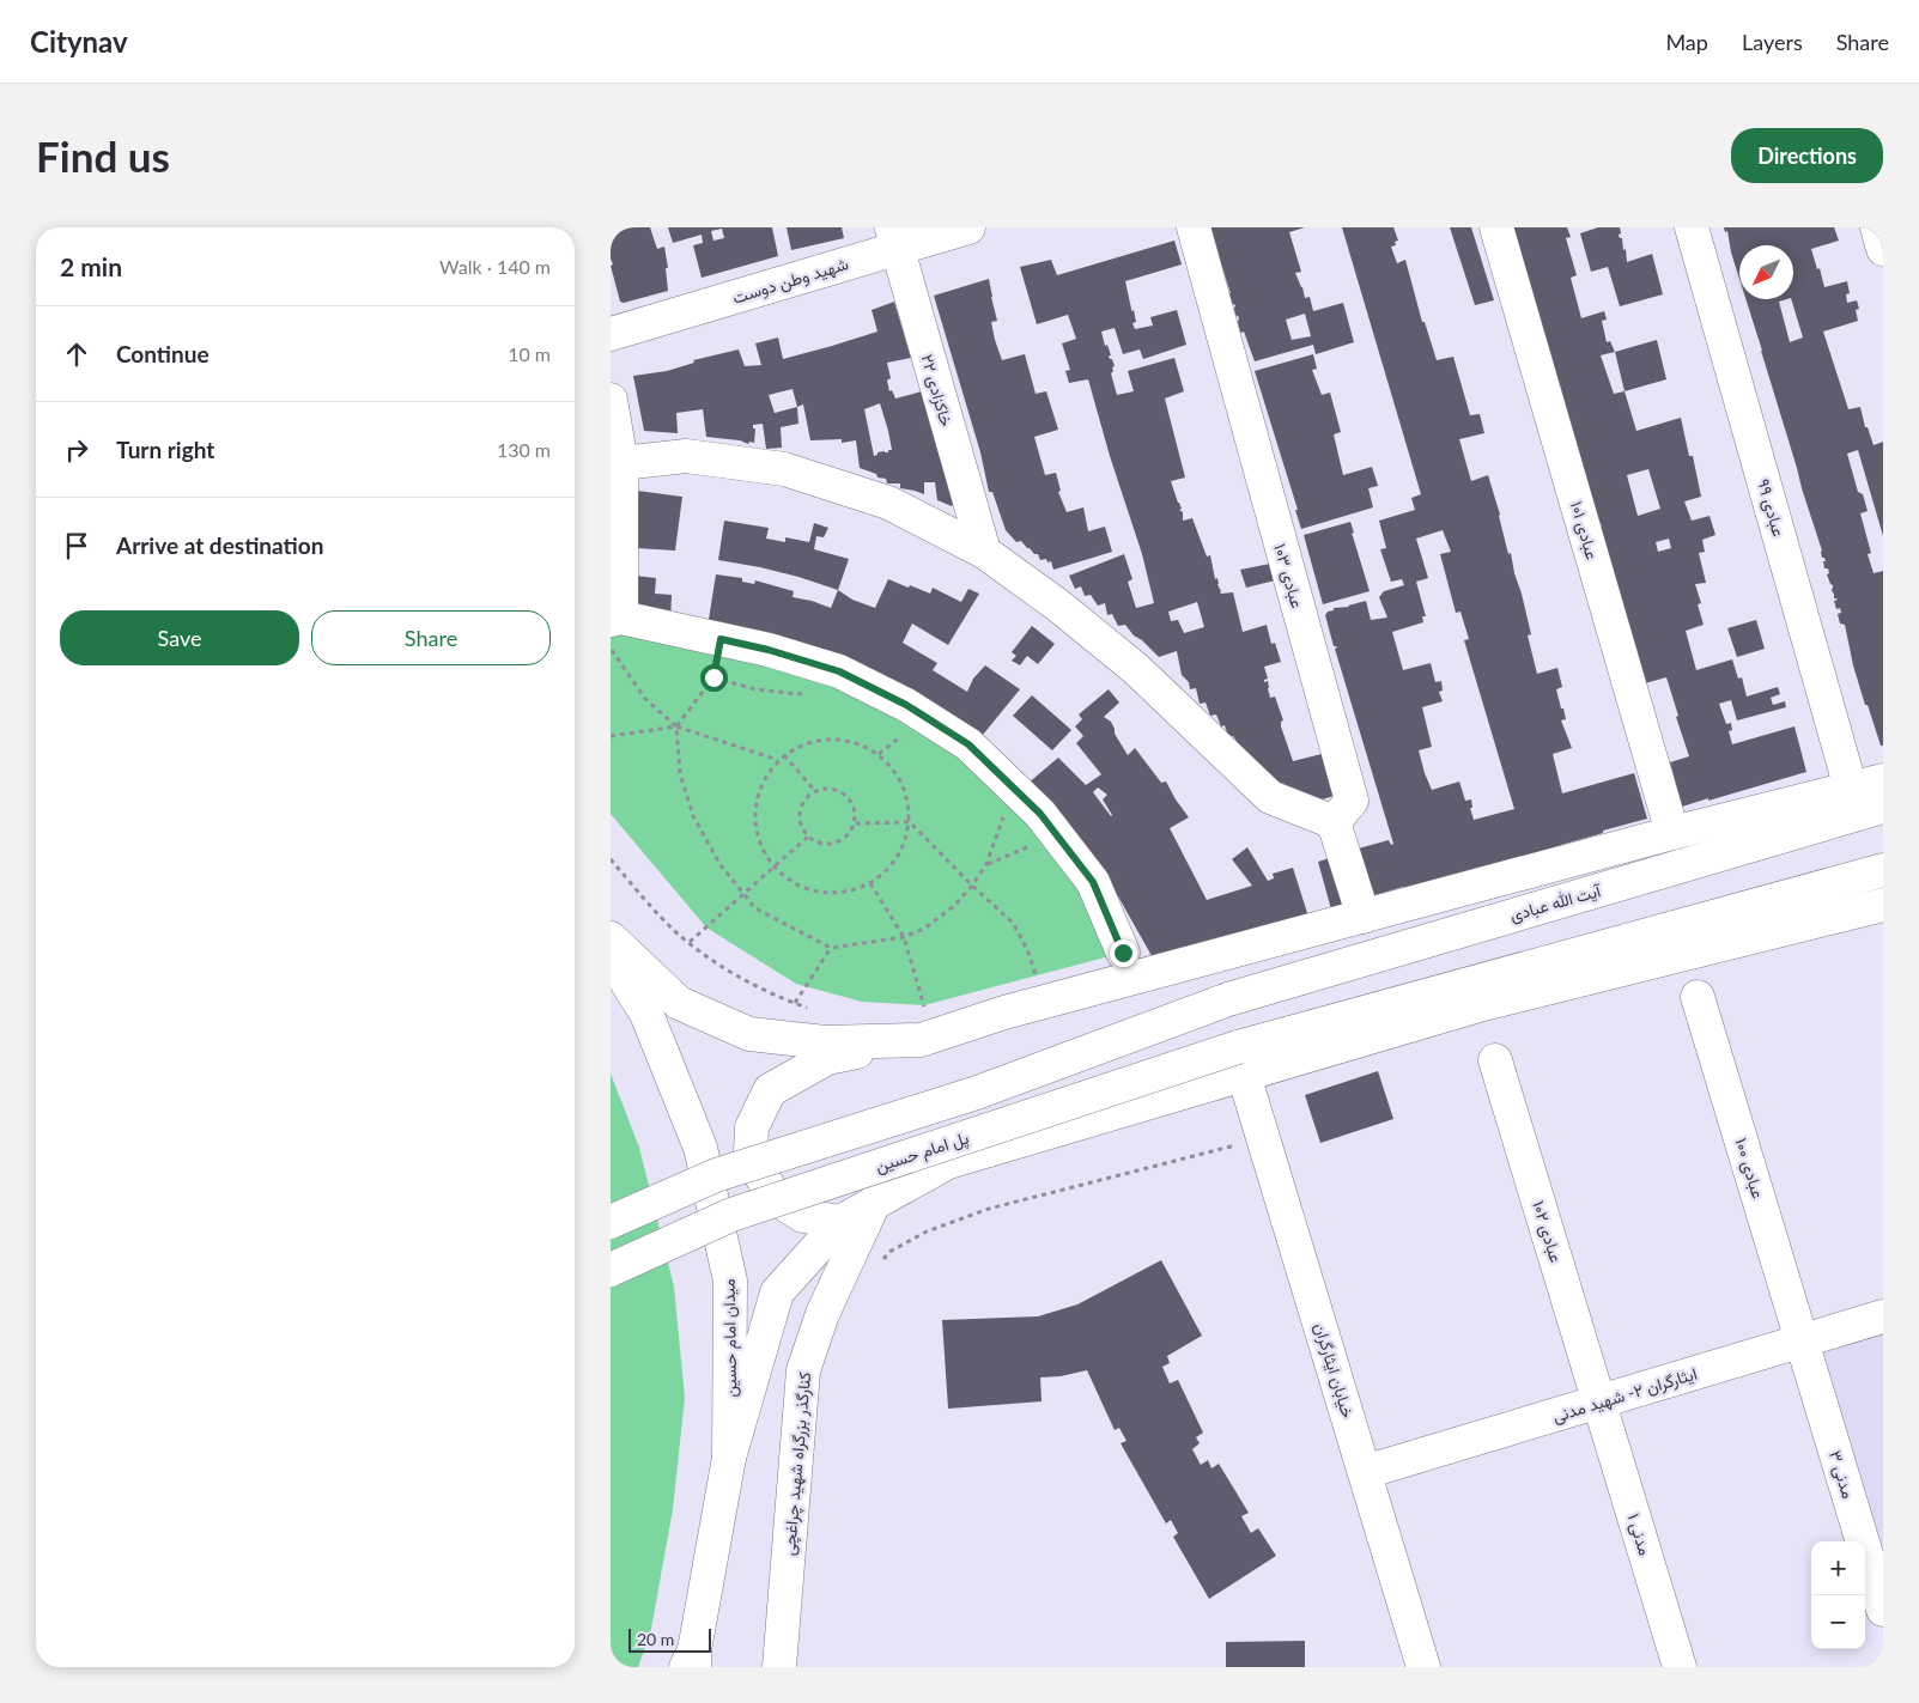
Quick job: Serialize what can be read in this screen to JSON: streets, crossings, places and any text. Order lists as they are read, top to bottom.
{
  "streets": {
    "main road": [
      "شهید وطن دوست",
      "خاکزادی ۲۲",
      "عبادی ۹۹",
      "عبادی ۱۰۱",
      "عبادی ۱۰۳",
      "آیت الله عبادی",
      "پل امام حسین",
      "عبادی ۱۰۰",
      "عبادی ۱۰۲",
      "میدان امام حسین",
      "خیابان ایثارگران",
      "ایثارگران ۲- شهید مدنی",
      "کنارگذر بزرگراه شهید چراغچی",
      "مدنی ۳",
      "مدنی ۱"
    ]
  },
  "crossings": [
    ["شهید وطن دوست", "خاکزادی ۲۲"],
    ["پل امام حسین", "خیابان ایثارگران"],
    ["عبادی ۱۰۰", "ایثارگران ۲- شهید مدنی"],
    ["عبادی ۱۰۰", "مدنی ۳"],
    ["عبادی ۱۰۲", "ایثارگران ۲- شهید مدنی"],
    ["عبادی ۱۰۲", "مدنی ۱"],
    ["خیابان ایثارگران", "ایثارگران ۲- شهید مدنی"],
    ["ایثارگران ۲- شهید مدنی", "مدنی ۳"],
    ["ایثارگران ۲- شهید مدنی", "مدنی ۱"]
  ],
  "scale_bar": "20 m",
  "north": "bottom left",
  "page": {
    "header": "Citynav",
    "nav": ["Map", "Layers", "Share"],
    "buttons": [
      "Directions",
      ["Save", "Share"]
    ],
    "title": "Find us",
    "heading": ["2 min", "Walk · 140 m"],
    "list": [
      ["Continue", "10 m"],
      ["Turn right", "130 m"],
      "Arrive at destination"
    ],
    "map_buttons": ["+", "−"],
    "scale": "20 m"
  }
}
